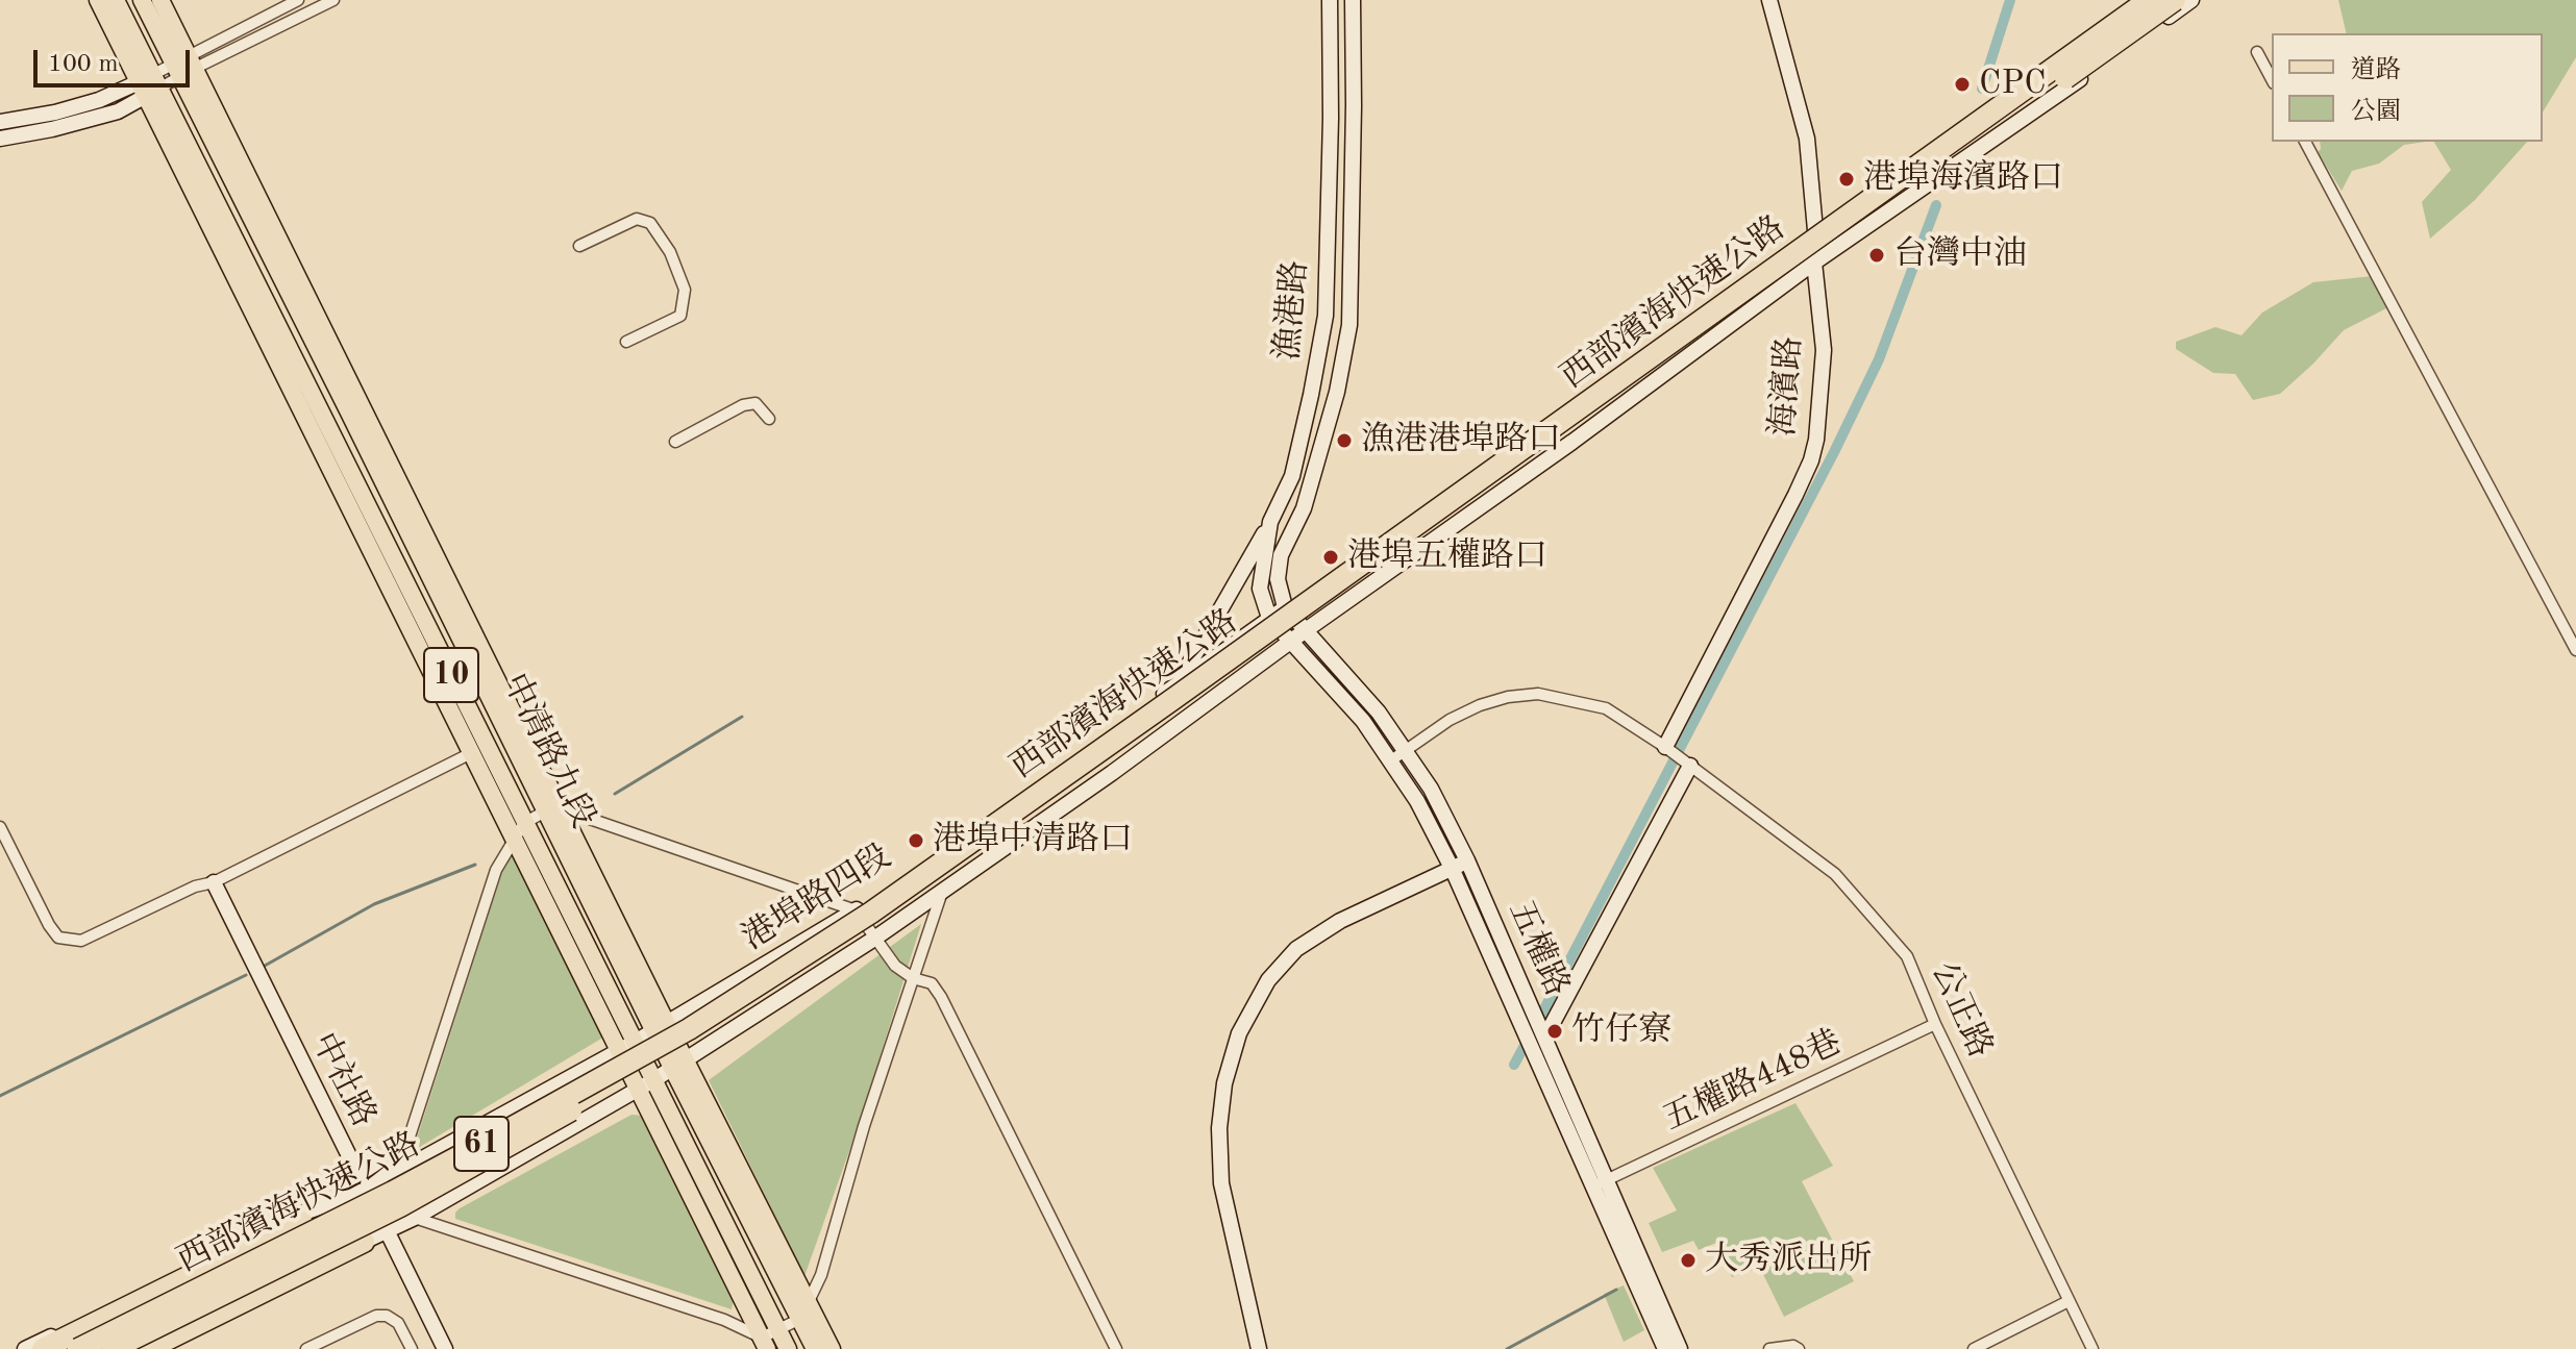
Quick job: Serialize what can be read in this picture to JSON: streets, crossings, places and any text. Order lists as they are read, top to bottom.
{
  "streets": {
    "highway": ["西部濱海快速公路", "61"],
    "main road": ["10", "中清路九段"],
    "street": [
      "漁港路",
      "海濱路",
      "港埠路四段",
      "五權路",
      "公正路",
      "中社路",
      "五權路448巷"
    ]
  },
  "crossings": [
    ["漁港路", "港埠路四段"],
    ["漁港路", "五權路"],
    ["海濱路", "港埠路四段"],
    ["海濱路", "公正路"],
    ["中清路九段", "港埠路四段"],
    ["港埠路四段", "五權路"],
    ["港埠路四段", "中社路"],
    ["五權路", "五權路448巷"],
    ["公正路", "五權路448巷"]
  ],
  "places": [
    "CPC",
    "港埠海濱路口",
    "台灣中油",
    "漁港港埠路口",
    "港埠五權路口",
    "港埠中清路口",
    "竹仔寮",
    "大秀派出所"
  ],
  "legend": ["道路", "公園"],
  "scale_bar": "100 m"
}
